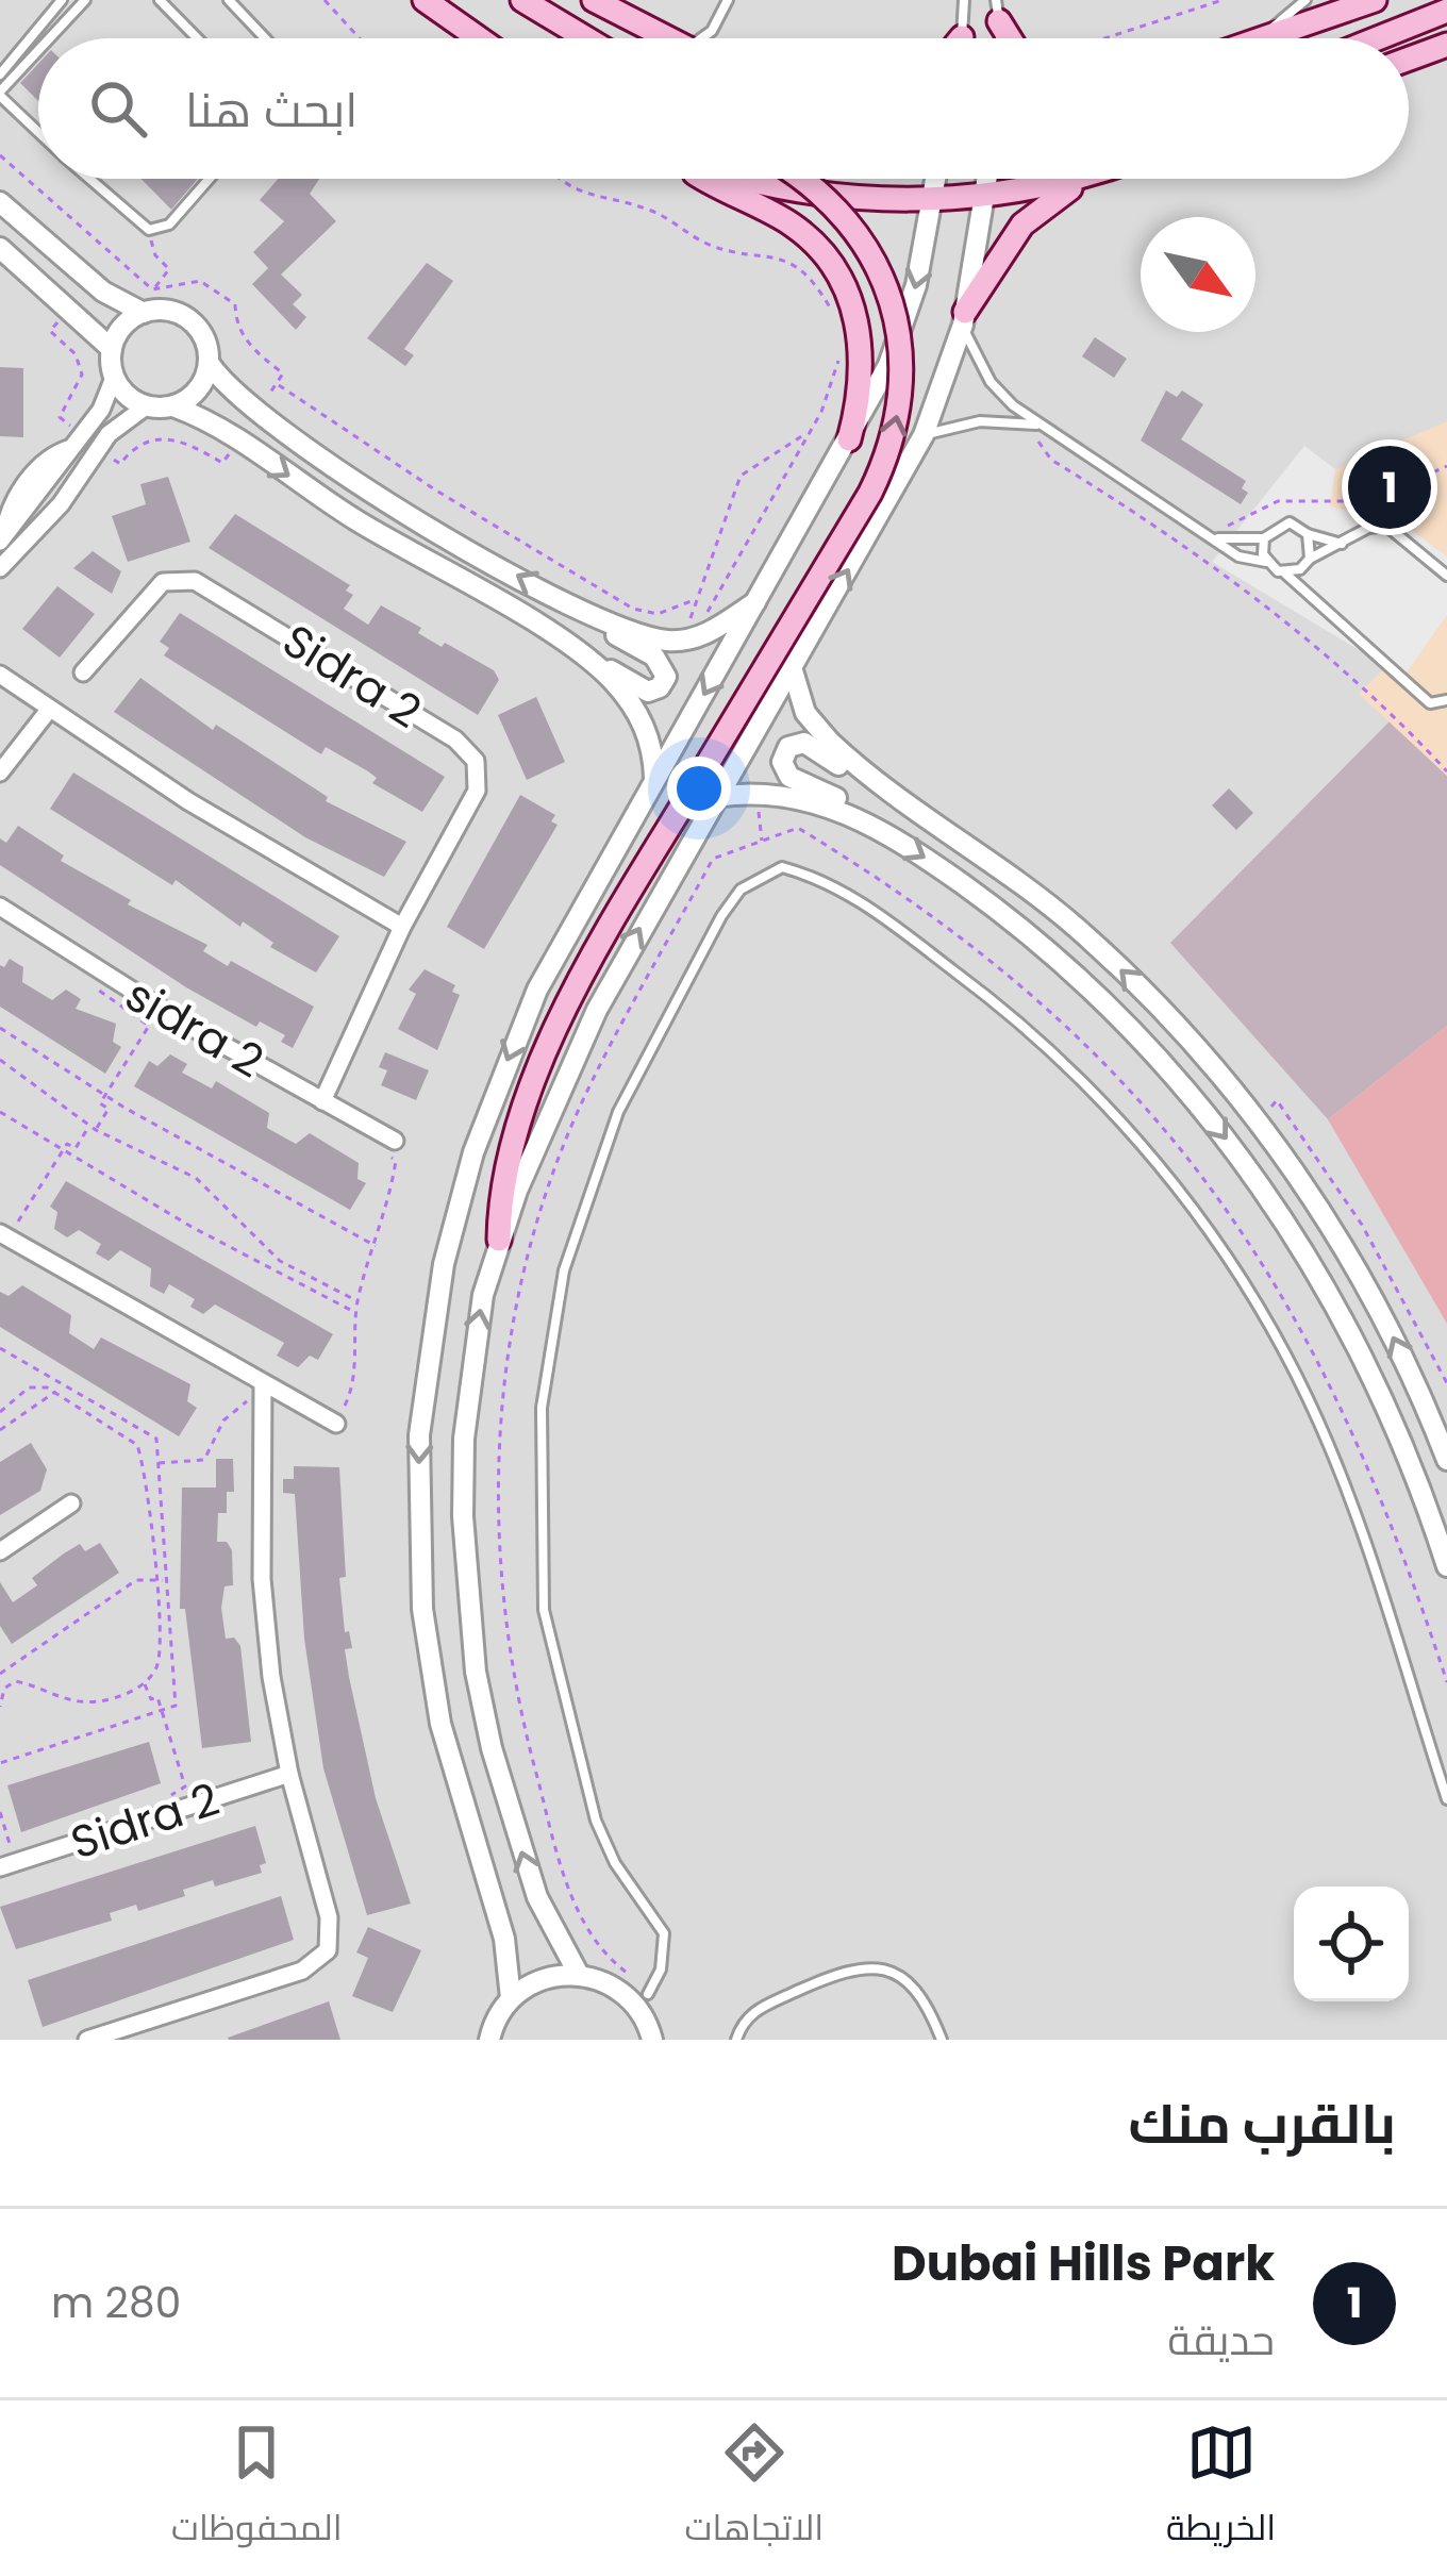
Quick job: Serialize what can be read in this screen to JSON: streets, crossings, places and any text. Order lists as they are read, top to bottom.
{
  "streets": {
    "street": ["Sidra 2", "sidra 2"]
  },
  "crossings": [
    ["Sidra 2", "sidra 2"]
  ],
  "north": "bottom right",
  "page": {
    "search": "ابحث هنا",
    "pins": "1",
    "heading": "بالقرب منك",
    "list": [
      {
        "mark": "1",
        "name": "Dubai Hills Park",
        "note": "حديقة",
        "value": "280 m"
      }
    ],
    "nav": ["الخريطة", "الاتجاهات", "المحفوظات"]
  }
}
